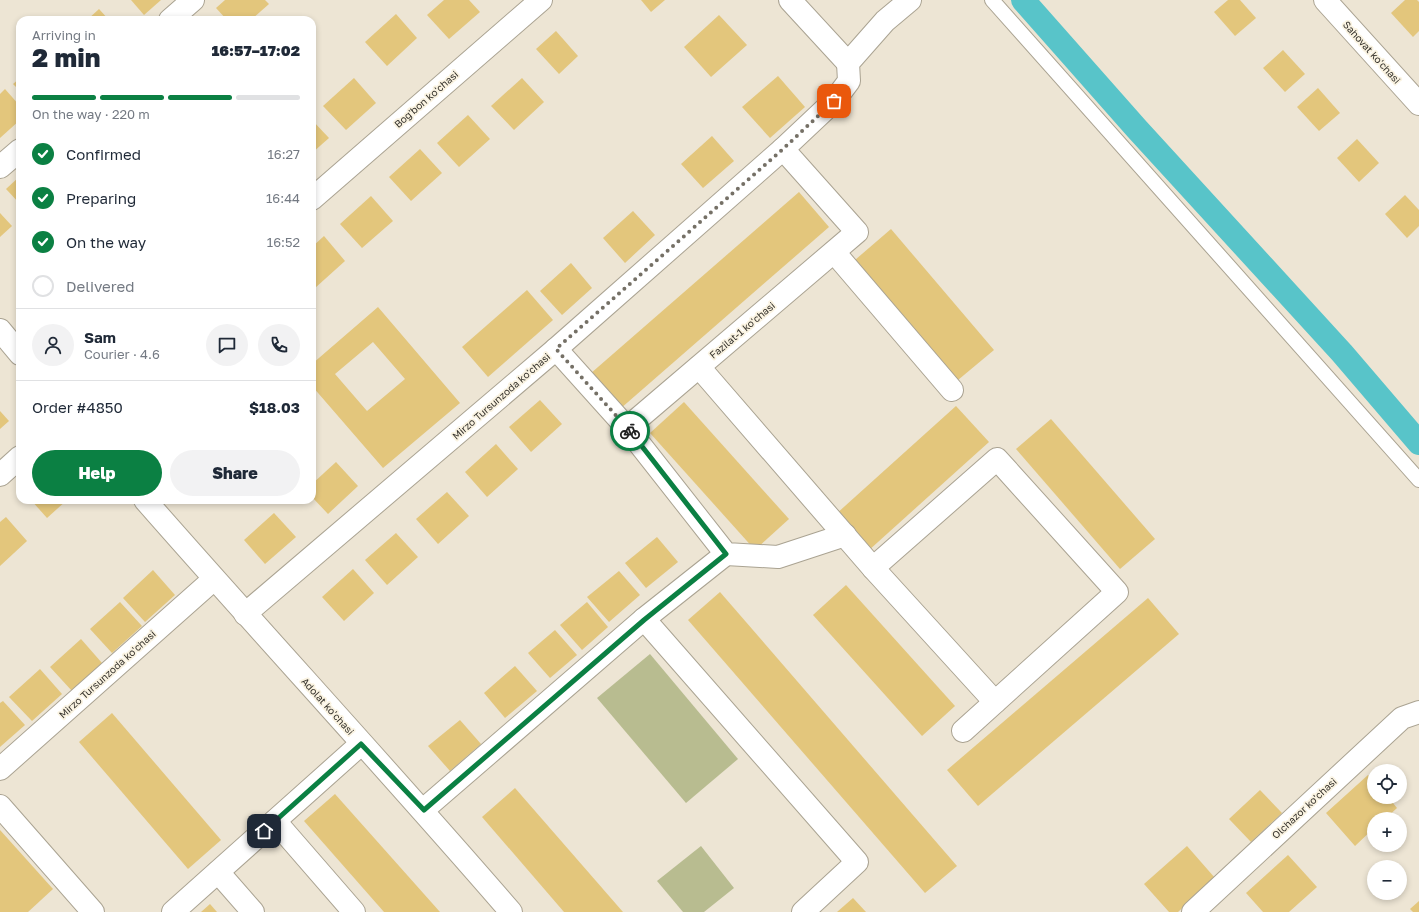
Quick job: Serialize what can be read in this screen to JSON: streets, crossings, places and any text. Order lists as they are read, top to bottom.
{
  "streets": {
    "street": [
      "Sahovat ko'chasi",
      "Bog'bon ko'chasi",
      "Fazilat-1 ko'chasi",
      "Mirzo Tursunzoda ko'chasi",
      "Adolat ko'chasi",
      "Olchazor ko'chasi"
    ]
  },
  "crossings": [
    ["Fazilat-1 ko'chasi", "Mirzo Tursunzoda ko'chasi"],
    ["Mirzo Tursunzoda ko'chasi", "Adolat ko'chasi"]
  ],
  "page": {
    "heading": ["2 min", "Arriving in", "16:57–17:02"],
    "panel": [
      "Sam",
      "Courier · 4.6",
      "Order #4850",
      "$18.03"
    ],
    "bar": "On the way · 220 m",
    "list": [
      ["Confirmed", "16:27"],
      ["Preparing", "16:44"],
      ["On the way", "16:52"],
      "Delivered"
    ],
    "buttons": ["Help", "Share"],
    "map_buttons": ["+", "−"]
  }
}
